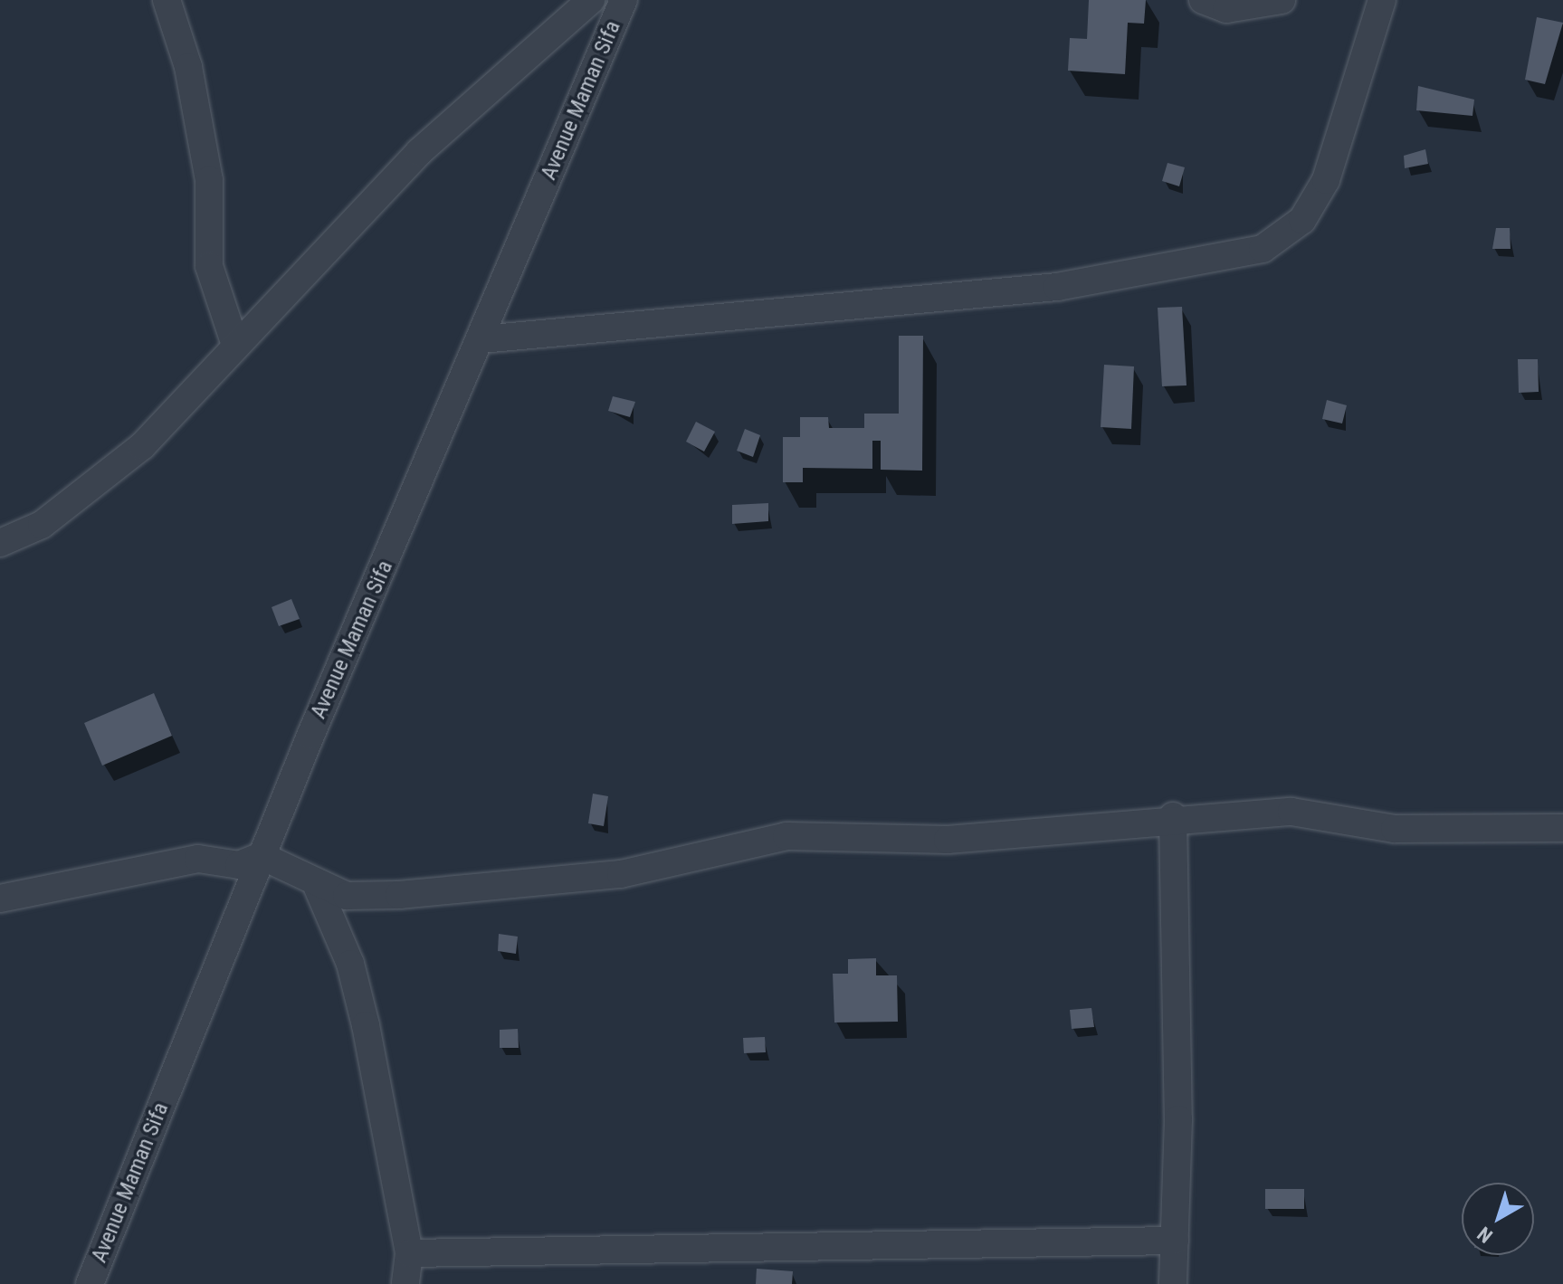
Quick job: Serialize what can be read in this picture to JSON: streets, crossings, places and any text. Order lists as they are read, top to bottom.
{
  "streets": {
    "street": ["Avenue Maman Sifa"]
  },
  "north": "bottom left"
}
